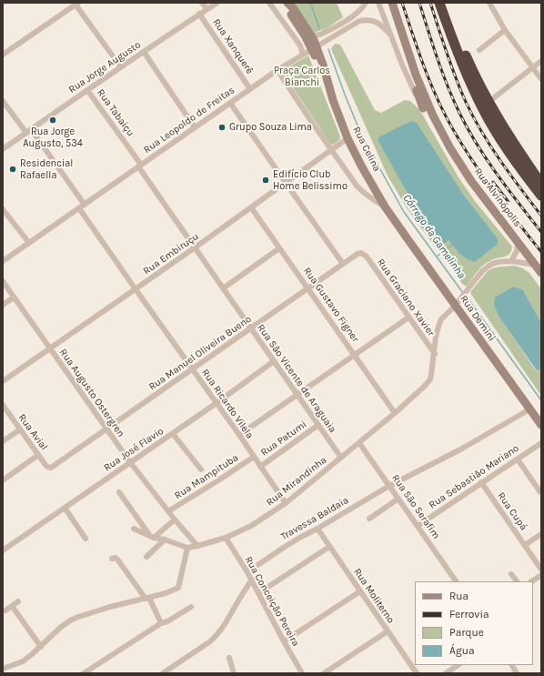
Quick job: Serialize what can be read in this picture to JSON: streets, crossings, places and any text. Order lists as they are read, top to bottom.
{
  "streets": {
    "street": [
      "Rua Xanquerê",
      "Rua Jorge Augusto",
      "Rua Tabaiçu",
      "Rua Leopoldo de Freitas",
      "Rua Celina",
      "Rua Alvinópolis",
      "Rua Embiruçu",
      "Rua Graciano Xavier",
      "Rua Gustavo Figner",
      "Rua Demini",
      "Rua Manuel Oliveira Bueno",
      "Rua São Vicente de Araguaia",
      "Rua Augusto Ostergren",
      "Rua Ricardo Vilela",
      "Rua Avial",
      "Rua Patumi",
      "Rua José Flavio",
      "Rua Mampituba",
      "Rua Sebastião Mariano",
      "Rua Mirandinha",
      "Rua São Serafim",
      "Rua Cupá",
      "Travessa Baldaia",
      "Rua Moliterno",
      "Rua Conceição Pereira"
    ]
  },
  "crossings": [
    ["Rua Xanquerê", "Rua Jorge Augusto"],
    ["Rua Xanquerê", "Rua Leopoldo de Freitas"],
    ["Rua Jorge Augusto", "Rua Tabaiçu"],
    ["Rua Tabaiçu", "Rua Leopoldo de Freitas"],
    ["Rua Tabaiçu", "Rua São Vicente de Araguaia"],
    ["Rua Leopoldo de Freitas", "Rua Celina"],
    ["Rua Leopoldo de Freitas", "Rua Alvinópolis"],
    ["Rua Leopoldo de Freitas", "Rua Demini"],
    ["Rua Leopoldo de Freitas", "Rua São Vicente de Araguaia"],
    ["Rua Leopoldo de Freitas", "Rua Ricardo Vilela"],
    ["Rua Celina", "Rua Embiruçu"],
    ["Rua Celina", "Rua Demini"],
    ["Rua Alvinópolis", "Rua Mirandinha"],
    ["Rua Embiruçu", "Rua Gustavo Figner"],
    ["Rua Embiruçu", "Rua Demini"],
    ["Rua Embiruçu", "Rua São Vicente de Araguaia"],
    ["Rua Embiruçu", "Rua Augusto Ostergren"],
    ["Rua Embiruçu", "Rua Ricardo Vilela"],
    ["Rua Graciano Xavier", "Rua Manuel Oliveira Bueno"],
    ["Rua Graciano Xavier", "Rua Mirandinha"],
    ["Rua Gustavo Figner", "Rua Manuel Oliveira Bueno"],
    ["Rua Gustavo Figner", "Rua Mirandinha"],
    ["Rua Demini", "Rua Mirandinha"],
    ["Rua Demini", "Travessa Baldaia"],
    ["Rua Manuel Oliveira Bueno", "Rua São Vicente de Araguaia"],
    ["Rua Manuel Oliveira Bueno", "Rua Augusto Ostergren"],
    ["Rua Manuel Oliveira Bueno", "Rua Ricardo Vilela"],
    ["Rua Manuel Oliveira Bueno", "Rua Avial"],
    ["Rua São Vicente de Araguaia", "Rua Patumi"],
    ["Rua São Vicente de Araguaia", "Rua José Flavio"],
    ["Rua São Vicente de Araguaia", "Rua Mirandinha"],
    ["Rua Augusto Ostergren", "Rua José Flavio"],
    ["Rua Augusto Ostergren", "Rua Mampituba"],
    ["Rua Augusto Ostergren", "Rua Mirandinha"],
    ["Rua Ricardo Vilela", "Rua Patumi"],
    ["Rua Ricardo Vilela", "Rua José Flavio"],
    ["Rua Ricardo Vilela", "Rua Mampituba"],
    ["Rua Ricardo Vilela", "Rua Mirandinha"],
    ["Rua Sebastião Mariano", "Rua São Serafim"],
    ["Rua Sebastião Mariano", "Rua Cupá"],
    ["Rua Mirandinha", "Rua São Serafim"],
    ["Rua Mirandinha", "Rua Conceição Pereira"],
    ["Rua São Serafim", "Travessa Baldaia"],
    ["Travessa Baldaia", "Rua Moliterno"]
  ],
  "water": ["Córrego da Gamelinha"],
  "parks": ["Praça Carlos Bianchi"],
  "places": [
    "Rua Jorge Augusto, 534",
    "Grupo Souza Lima",
    "Residencial Rafaella",
    "Edifício Club Home Belissimo"
  ],
  "legend": [
    "Rua",
    "Ferrovia",
    "Parque",
    "Água"
  ]
}
